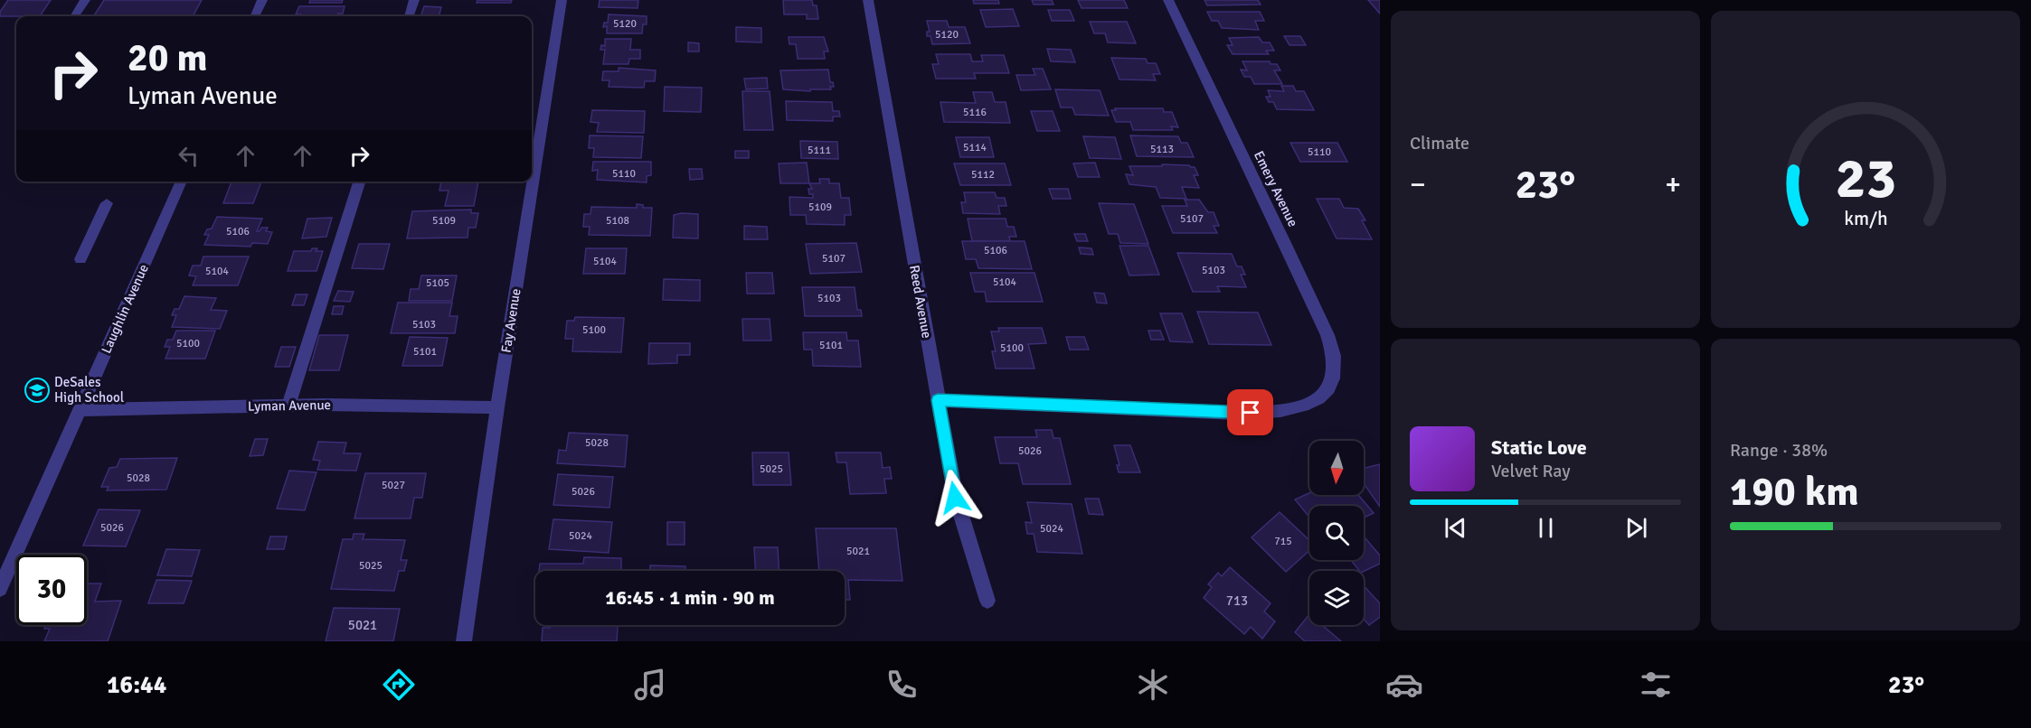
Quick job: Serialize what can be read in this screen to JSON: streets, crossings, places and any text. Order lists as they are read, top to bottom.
{
  "streets": {
    "street": [
      "Emery Avenue",
      "Reed Avenue",
      "Laughlin Avenue",
      "Fay Avenue",
      "Lyman Avenue"
    ]
  },
  "crossings": [
    ["Emery Avenue", "Reed Avenue"],
    ["Laughlin Avenue", "Lyman Avenue"],
    ["Fay Avenue", "Lyman Avenue"]
  ],
  "places": {
    "school or university": ["DeSales High School"]
  },
  "house_numbers": [
    "5120",
    "5120",
    "5116",
    "5114",
    "5113",
    "5111",
    "5110",
    "5110",
    "5112",
    "5109",
    "5107",
    "5109",
    "5108",
    "5106",
    "5106",
    "5107",
    "5104",
    "5103",
    "5104",
    "5104",
    "5105",
    "5103",
    "5103",
    "5100",
    "5100",
    "5101",
    "5100",
    "5101",
    "5028",
    "5026",
    "5025",
    "5028",
    "5027",
    "5026",
    "5026",
    "5024",
    "5024",
    "715",
    "5021",
    "5025",
    "713",
    "5021"
  ],
  "north": "bottom",
  "page": {
    "tile": [
      "Climate",
      ["Range · 38%", "190 km"]
    ],
    "turn": ["20 m", "Lyman Avenue"],
    "heat": ["−", "23°", "+"],
    "song": ["Static Love", "Velvet Ray"],
    "limit": "30",
    "trip": "16:45 · 1 min · 90 m",
    "tabs": ["16:44", "23°"],
    "gauge": ["23", "km/h"]
  }
}
